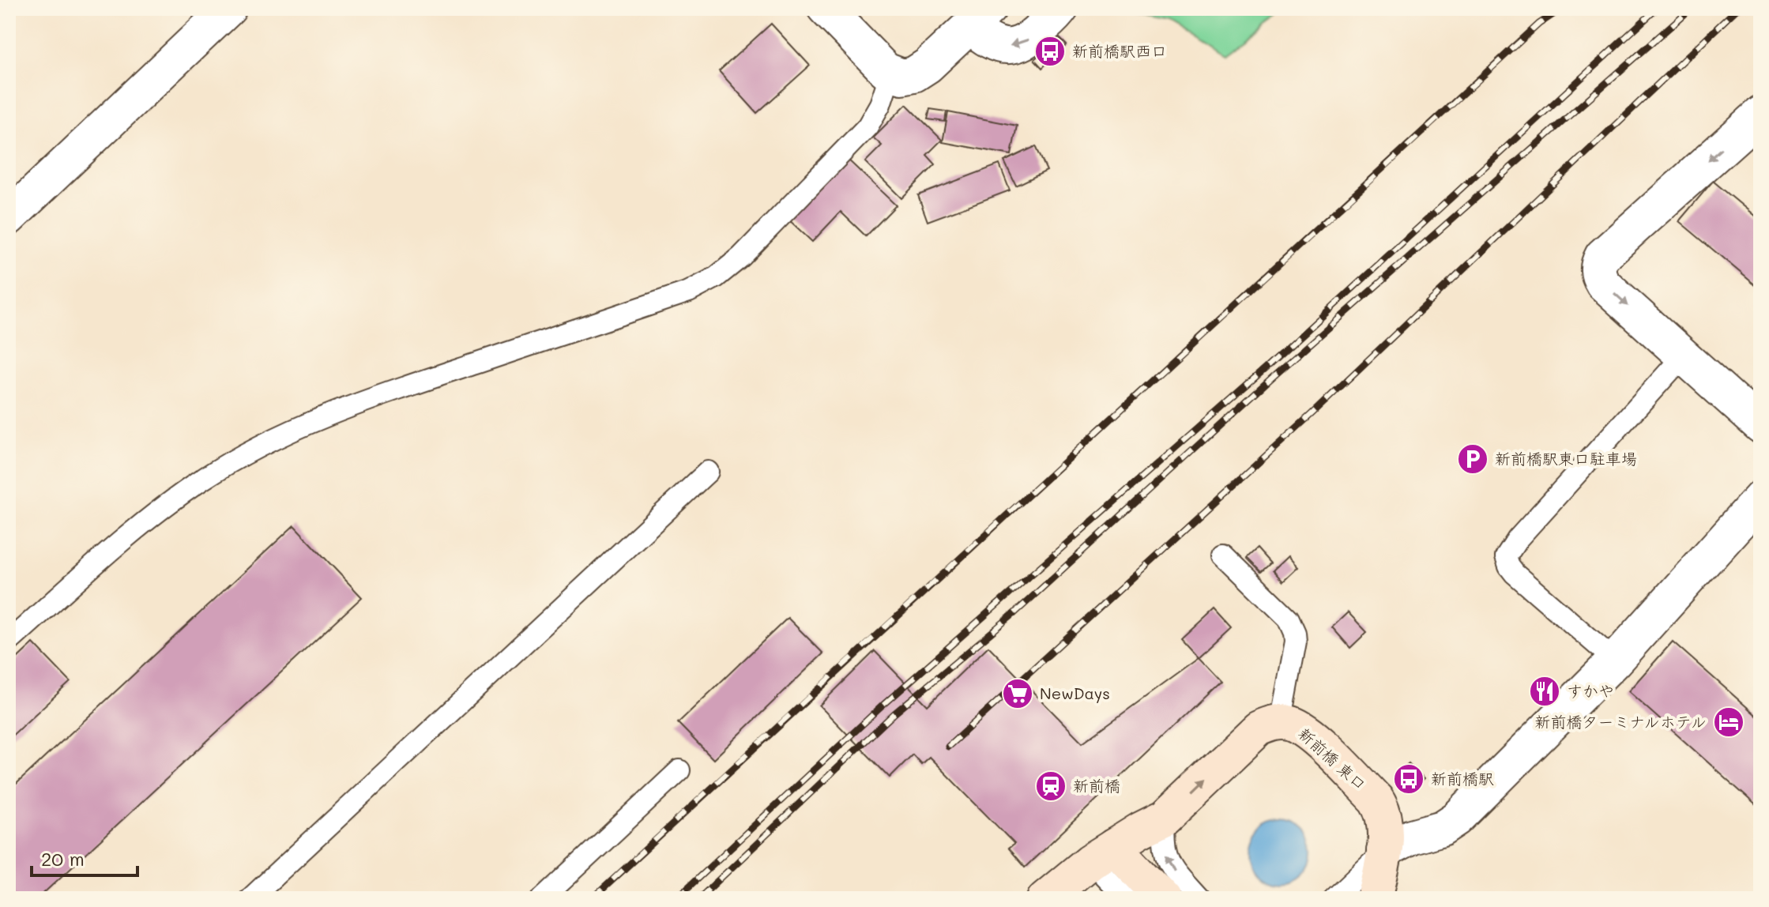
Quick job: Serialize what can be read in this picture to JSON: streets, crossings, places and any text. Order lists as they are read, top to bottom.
{
  "streets": {
    "main road": ["新前橋 東口"]
  },
  "places": {
    "bus stop": ["新前橋駅西口", "新前橋駅"],
    "parking": ["新前橋駅東口駐車場"],
    "restaurant": ["すかや"],
    "supermarket": ["NewDays"],
    "hotel": ["新前橋ターミナルホテル"],
    "station": ["新前橋"]
  },
  "scale_bar": "20 m"
}
